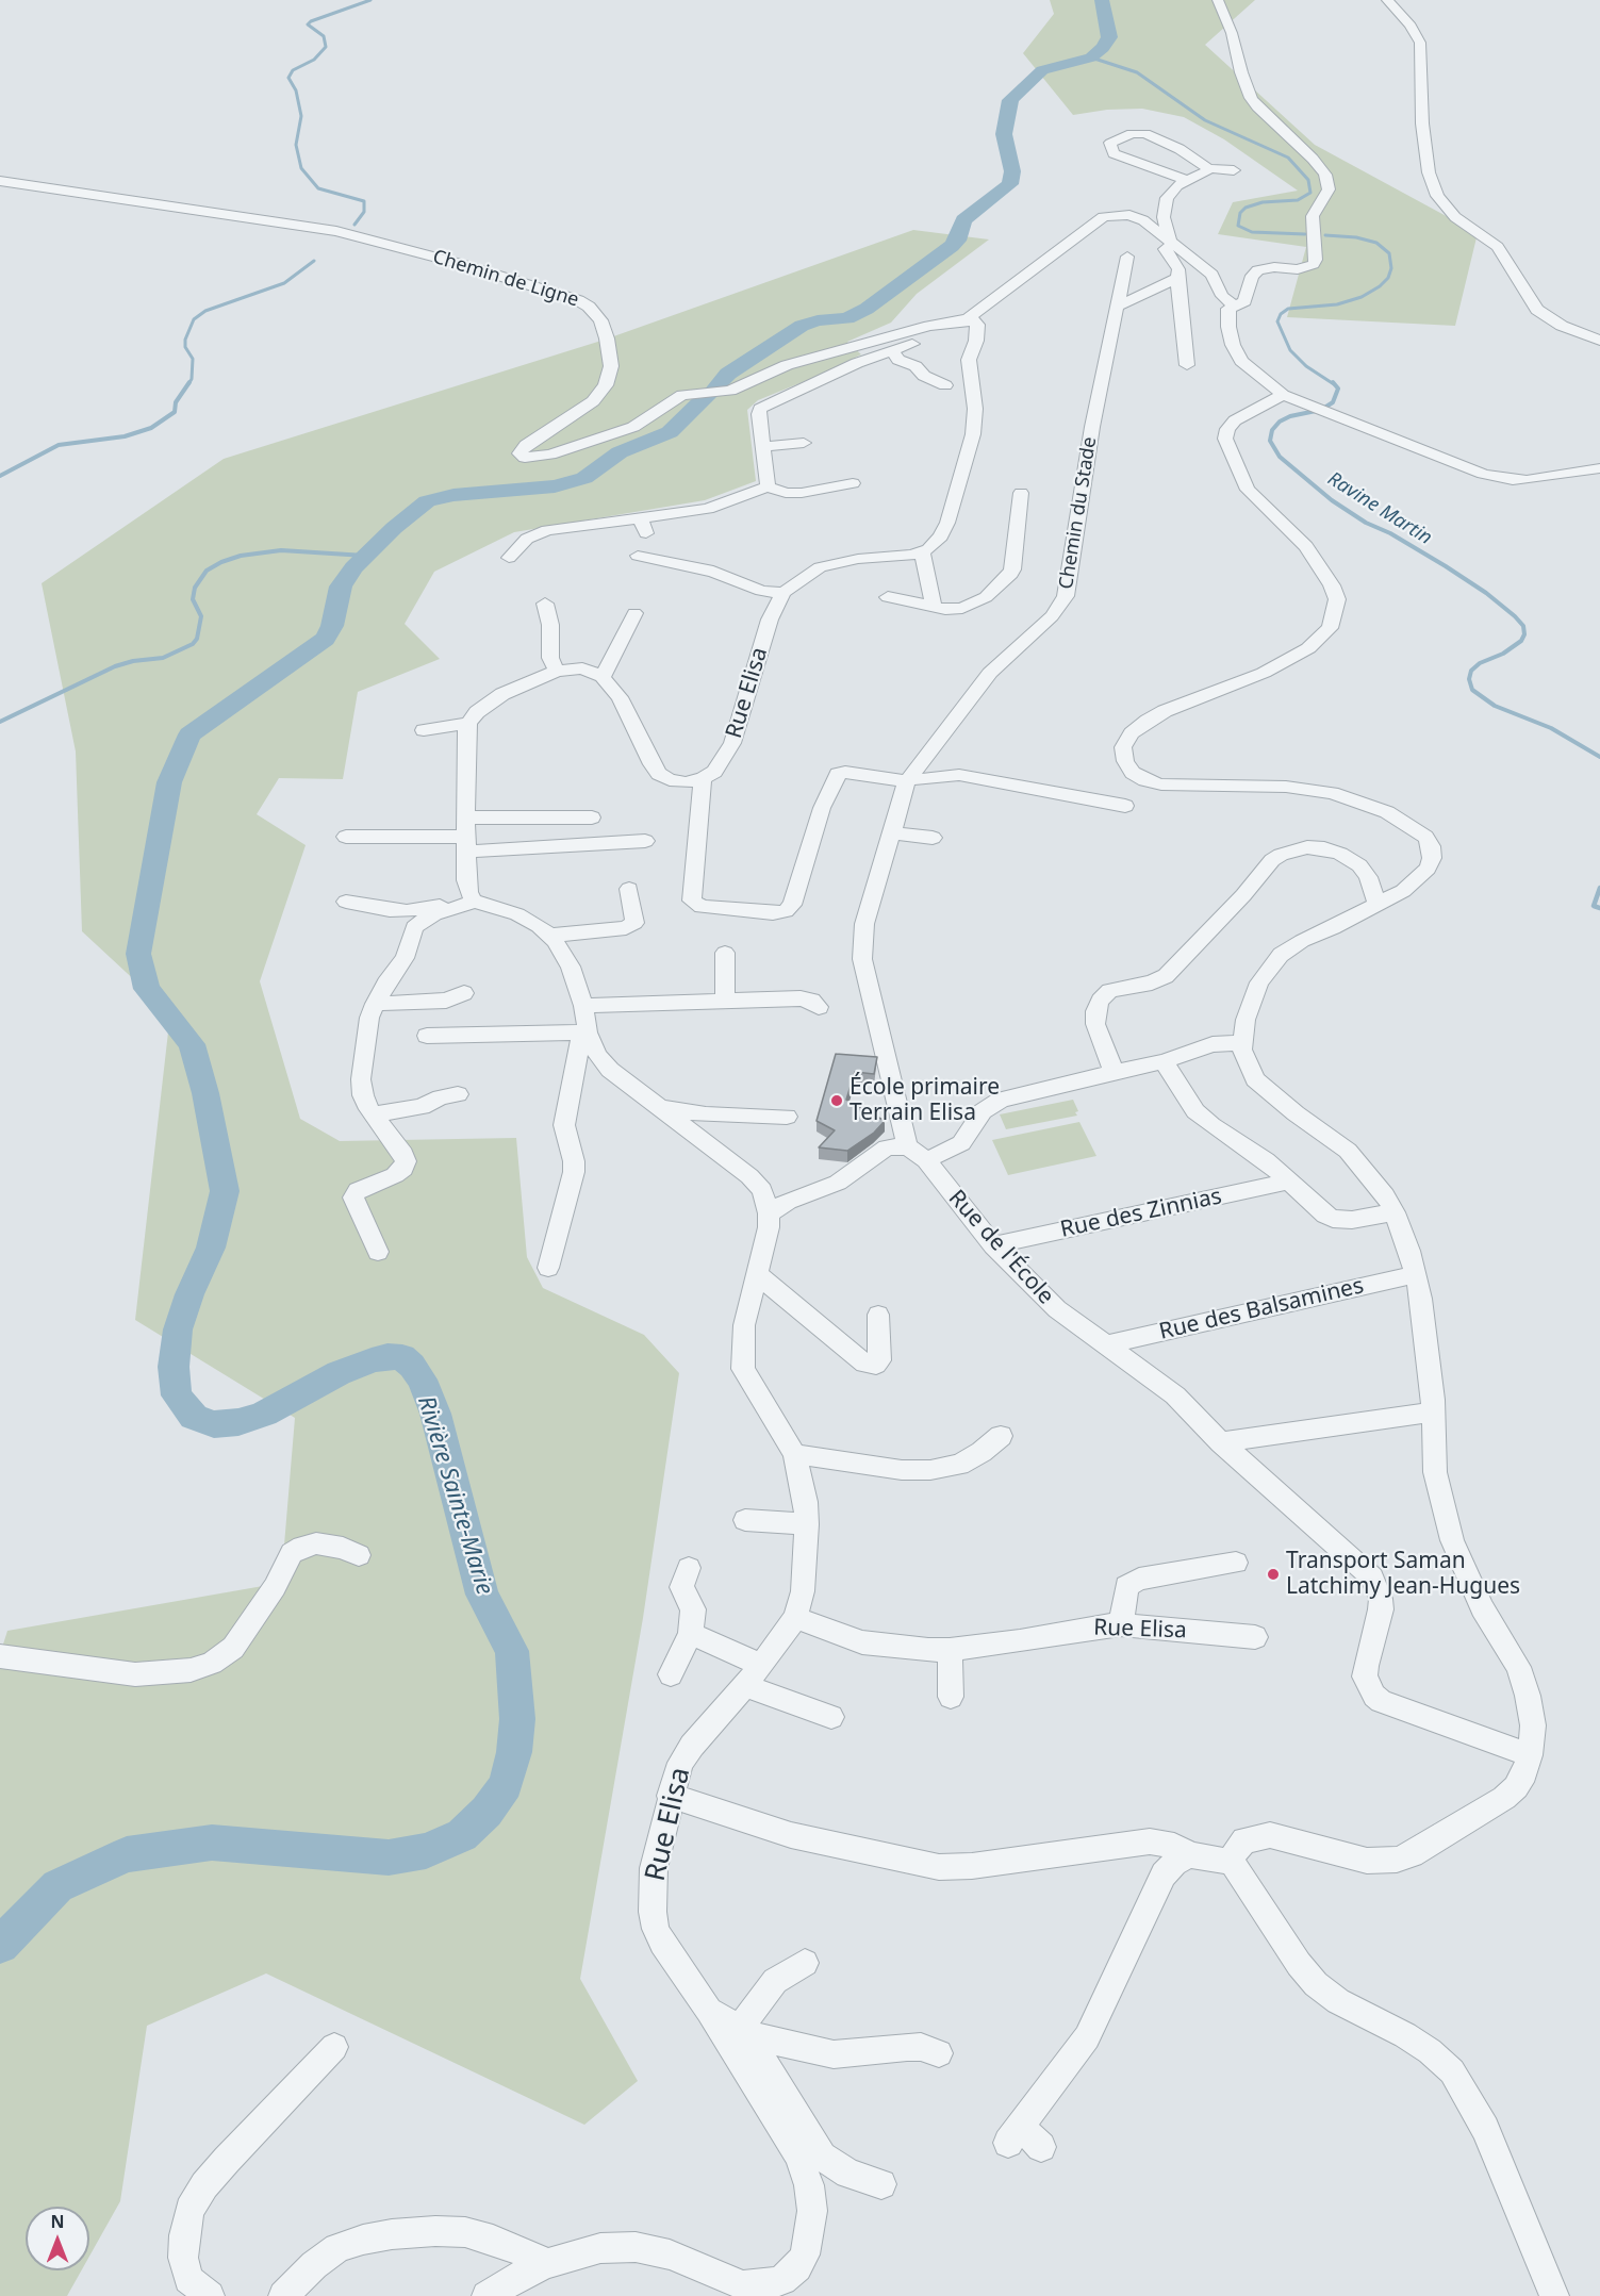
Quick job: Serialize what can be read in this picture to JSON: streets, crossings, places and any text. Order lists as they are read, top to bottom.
{
  "streets": {
    "street": [
      "Chemin de Ligne",
      "Chemin du Stade",
      "Rue Elisa",
      "Rue des Zinnias",
      "Rue de l'École",
      "Rue des Balsamines"
    ]
  },
  "crossings": [
    ["Chemin du Stade", "Rue de l'École"],
    ["Rue des Zinnias", "Rue de l'École"],
    ["Rue de l'École", "Rue des Balsamines"]
  ],
  "water": ["Ravine Martin", "Rivière Sainte-Marie"],
  "places": ["École primaire Terrain Elisa", "Transport Saman Latchimy Jean-Hugues"],
  "north": "top"
}
